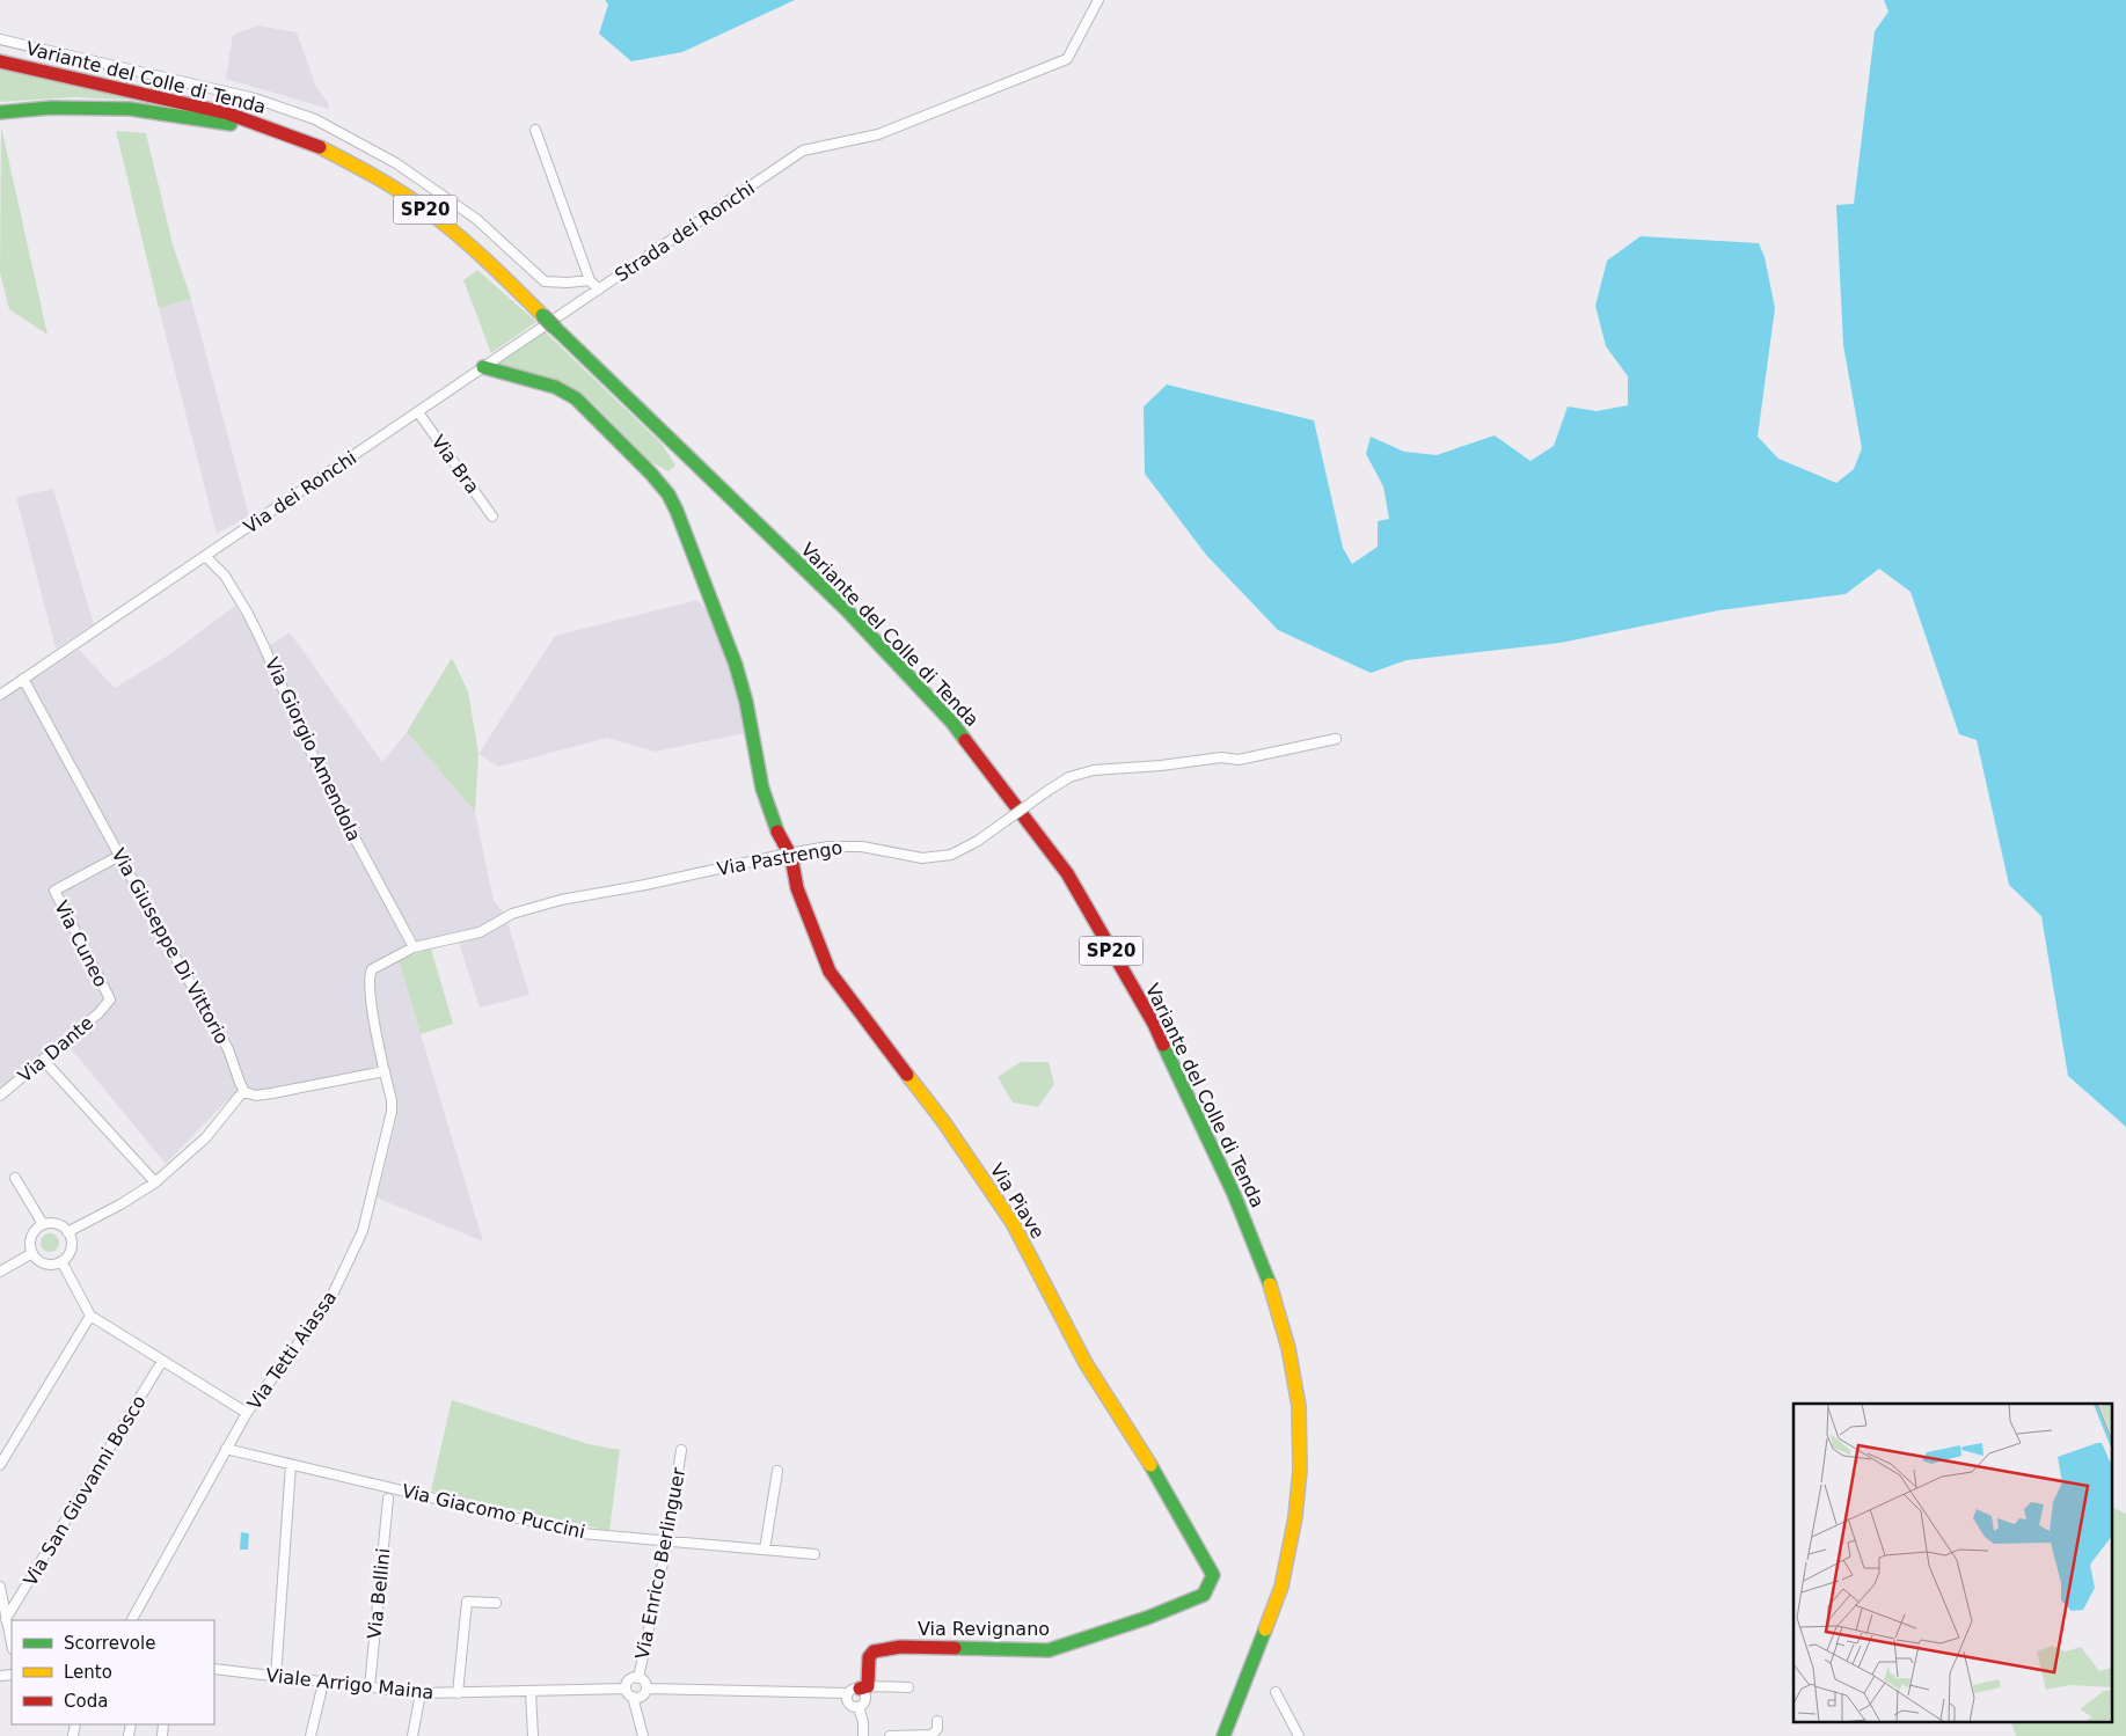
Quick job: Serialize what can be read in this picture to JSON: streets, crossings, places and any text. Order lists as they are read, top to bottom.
{
  "streets": {
    "main road": [
      "Variante del Colle di Tenda",
      "SP20",
      "Via Piave",
      "Via Revignano"
    ],
    "street": [
      "Strada dei Ronchi",
      "Via Bra",
      "Via dei Ronchi",
      "Via Giorgio Amendola",
      "Via Pastrengo",
      "Via Cuneo",
      "Via Giuseppe Di Vittorio",
      "Via Dante",
      "Via Tetti Aiassa",
      "Via San Giovanni Bosco",
      "Via Giacomo Puccini",
      "Via Enrico Berlinguer",
      "Via Bellini",
      "Viale Arrigo Maina"
    ]
  },
  "crossings": [
    ["Variante del Colle di Tenda", "SP20"],
    ["Strada dei Ronchi", "Via dei Ronchi"],
    ["Via Bra", "Via dei Ronchi"],
    ["Via dei Ronchi", "Via Giorgio Amendola"],
    ["Via dei Ronchi", "Via Giuseppe Di Vittorio"],
    ["Via dei Ronchi", "Via Piave"],
    ["Via Giorgio Amendola", "Via Pastrengo"],
    ["Via Giorgio Amendola", "Via Tetti Aiassa"],
    ["Via Pastrengo", "Via Piave"],
    ["Via Pastrengo", "Via Tetti Aiassa"],
    ["Via Cuneo", "Via Giuseppe Di Vittorio"],
    ["Via Cuneo", "Via Dante"],
    ["Via Piave", "Via Revignano"],
    ["Via Tetti Aiassa", "Via Giacomo Puccini"],
    ["Via Giacomo Puccini", "Via Enrico Berlinguer"],
    ["Via Enrico Berlinguer", "Viale Arrigo Maina"],
    ["Via Bellini", "Viale Arrigo Maina"]
  ],
  "legend": ["Scorrevole", "Lento", "Coda"]
}
